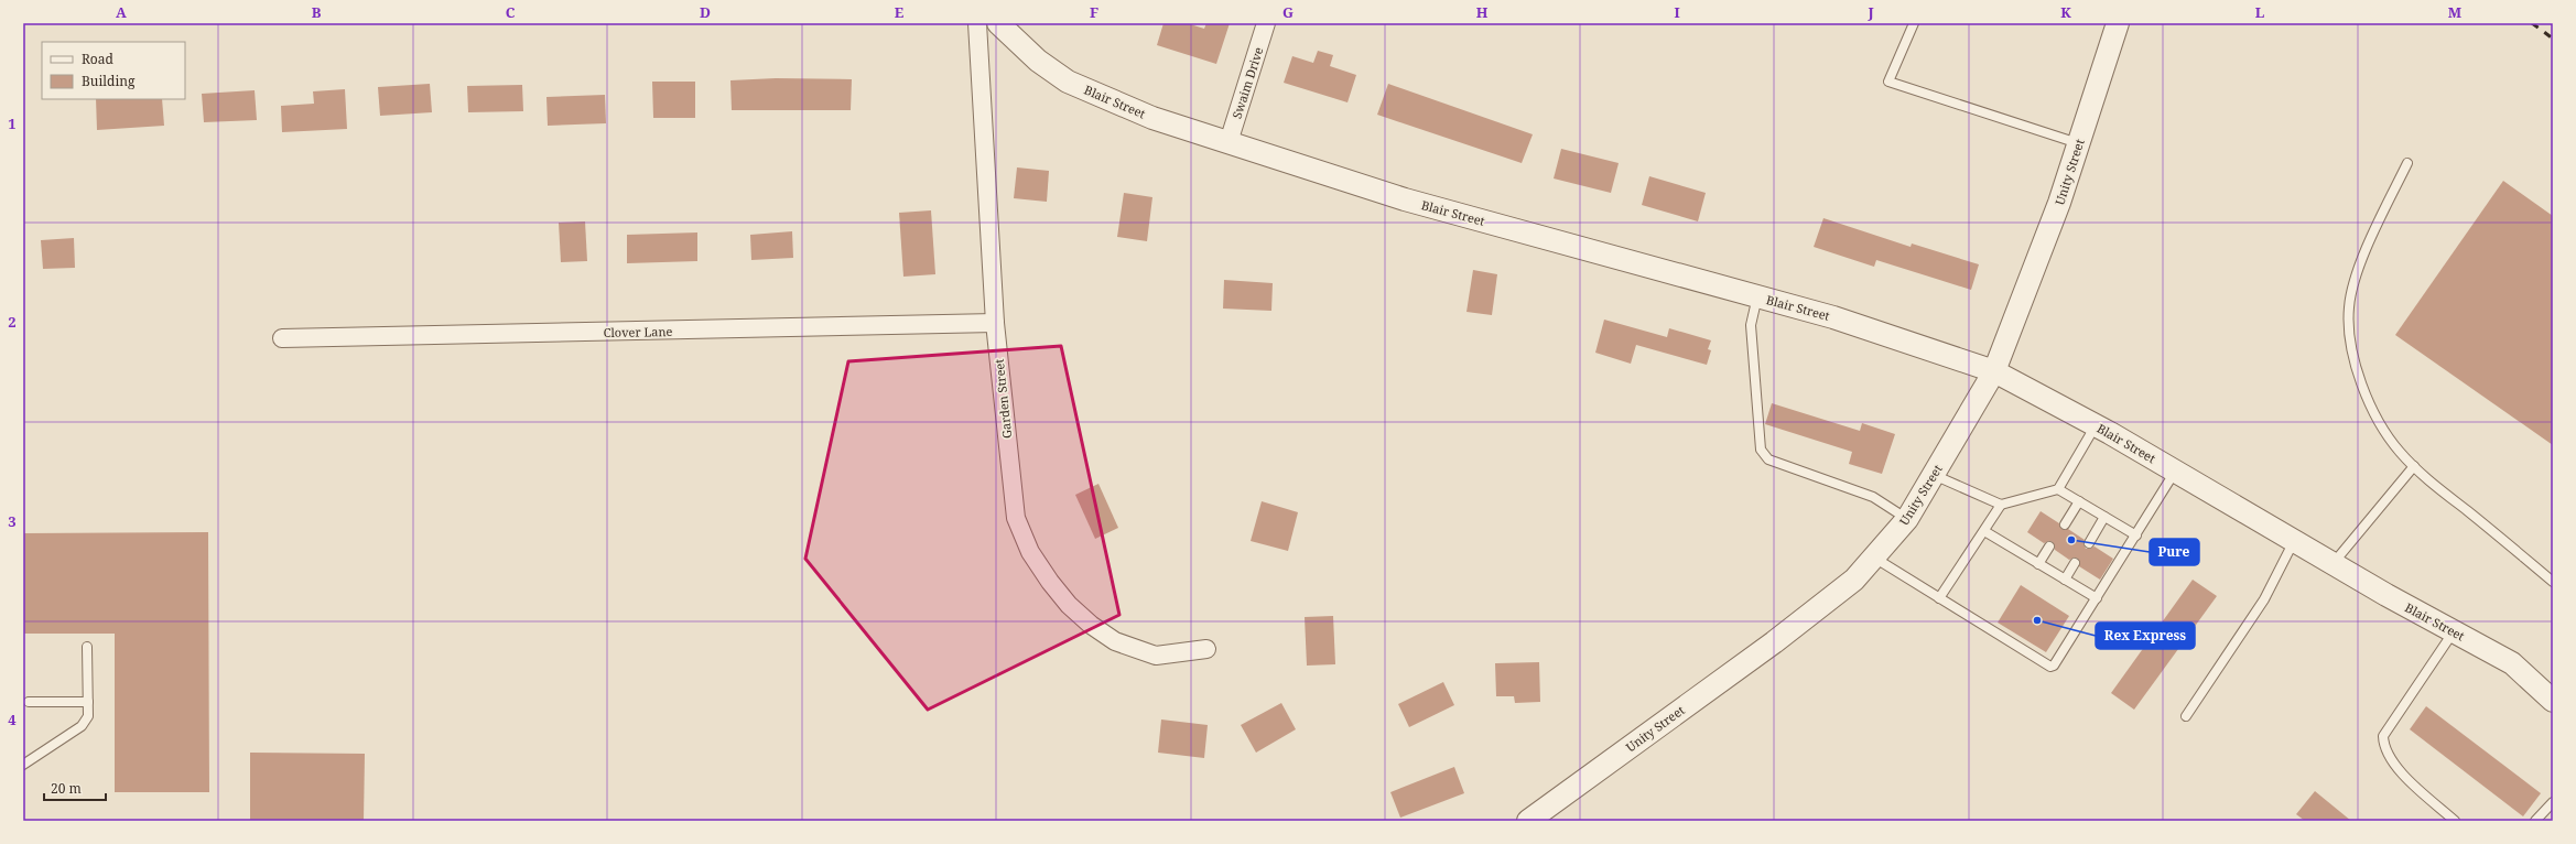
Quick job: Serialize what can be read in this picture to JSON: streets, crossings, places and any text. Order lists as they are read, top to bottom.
{
  "streets": {
    "street": [
      "Swaim Drive",
      "Blair Street",
      "Unity Street",
      "Clover Lane",
      "Garden Street"
    ]
  },
  "crossings": [
    ["Swaim Drive", "Blair Street"],
    ["Blair Street", "Unity Street"],
    ["Clover Lane", "Garden Street"]
  ],
  "places": ["Pure", "Rex Express"],
  "legend": ["Road", "Building"],
  "scale_bar": "20 m",
  "grid": {
    "columns": [
      "A",
      "B",
      "C",
      "D",
      "E",
      "F",
      "G",
      "H",
      "I",
      "J",
      "K",
      "L",
      "M"
    ],
    "rows": [
      "1",
      "2",
      "3",
      "4"
    ]
  }
}
